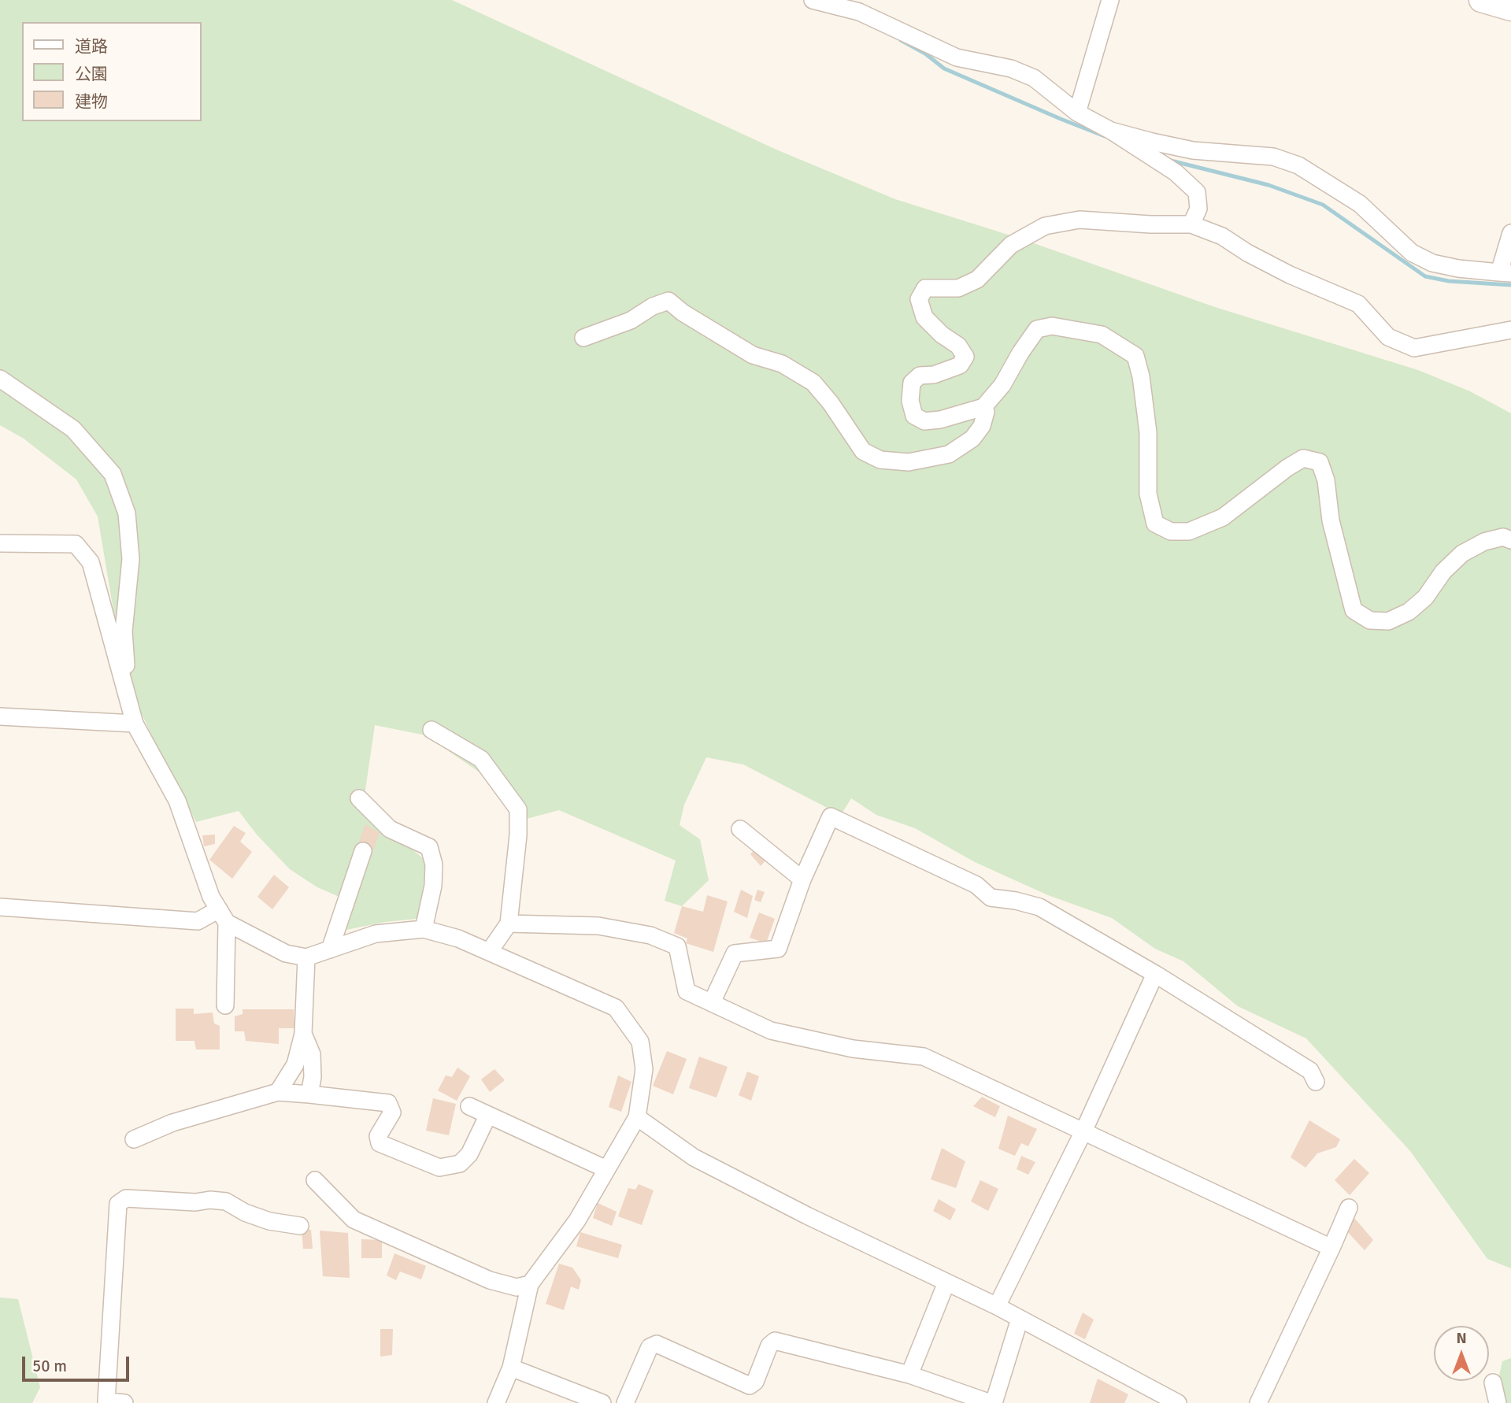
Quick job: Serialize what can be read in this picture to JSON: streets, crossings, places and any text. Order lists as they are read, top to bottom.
{
  "legend": ["道路", "公園", "建物"],
  "scale_bar": "50 m",
  "north": "top"
}
